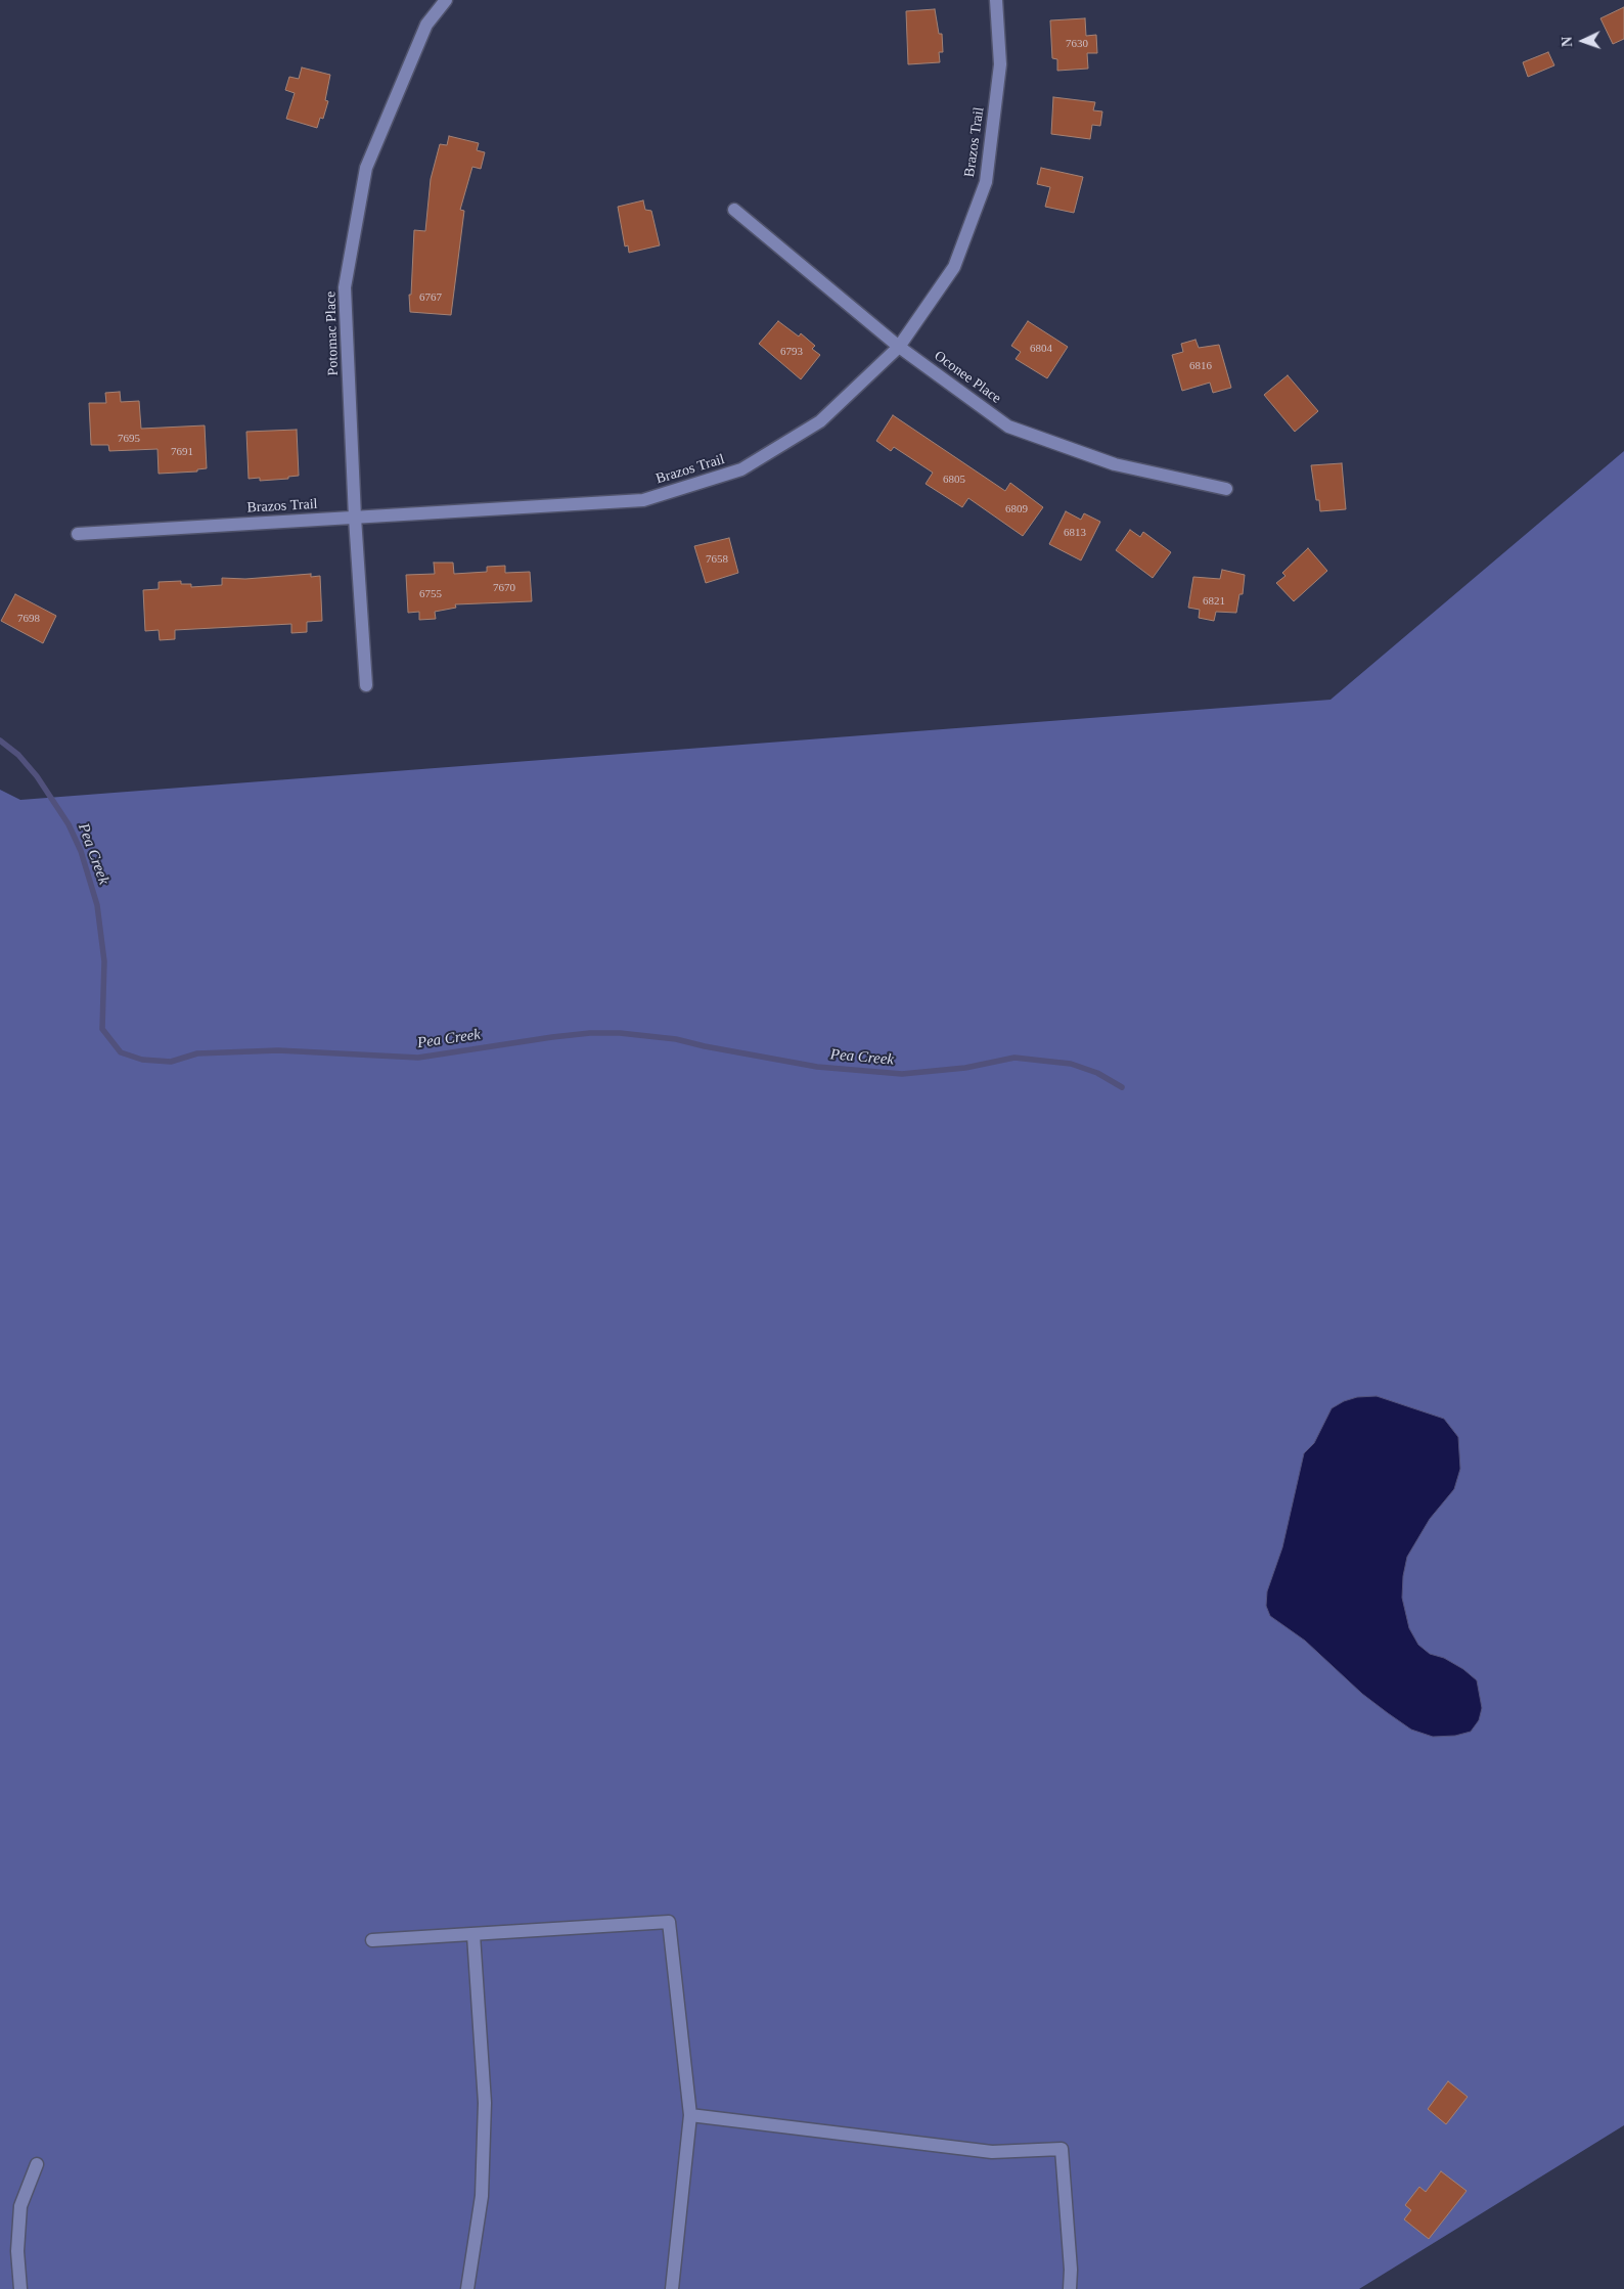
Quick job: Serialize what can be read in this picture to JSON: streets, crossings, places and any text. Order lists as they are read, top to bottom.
{
  "streets": {
    "street": ["Brazos Trail", "Potomac Place", "Oconee Place"]
  },
  "crossings": [
    ["Brazos Trail", "Potomac Place"],
    ["Brazos Trail", "Oconee Place"]
  ],
  "water": ["Pea Creek"],
  "house_numbers": [
    "7630",
    "6767",
    "6804",
    "6793",
    "6816",
    "7695",
    "7691",
    "6805",
    "6809",
    "6813",
    "7658",
    "7670",
    "6755",
    "6821",
    "7698"
  ],
  "north": "left"
}
